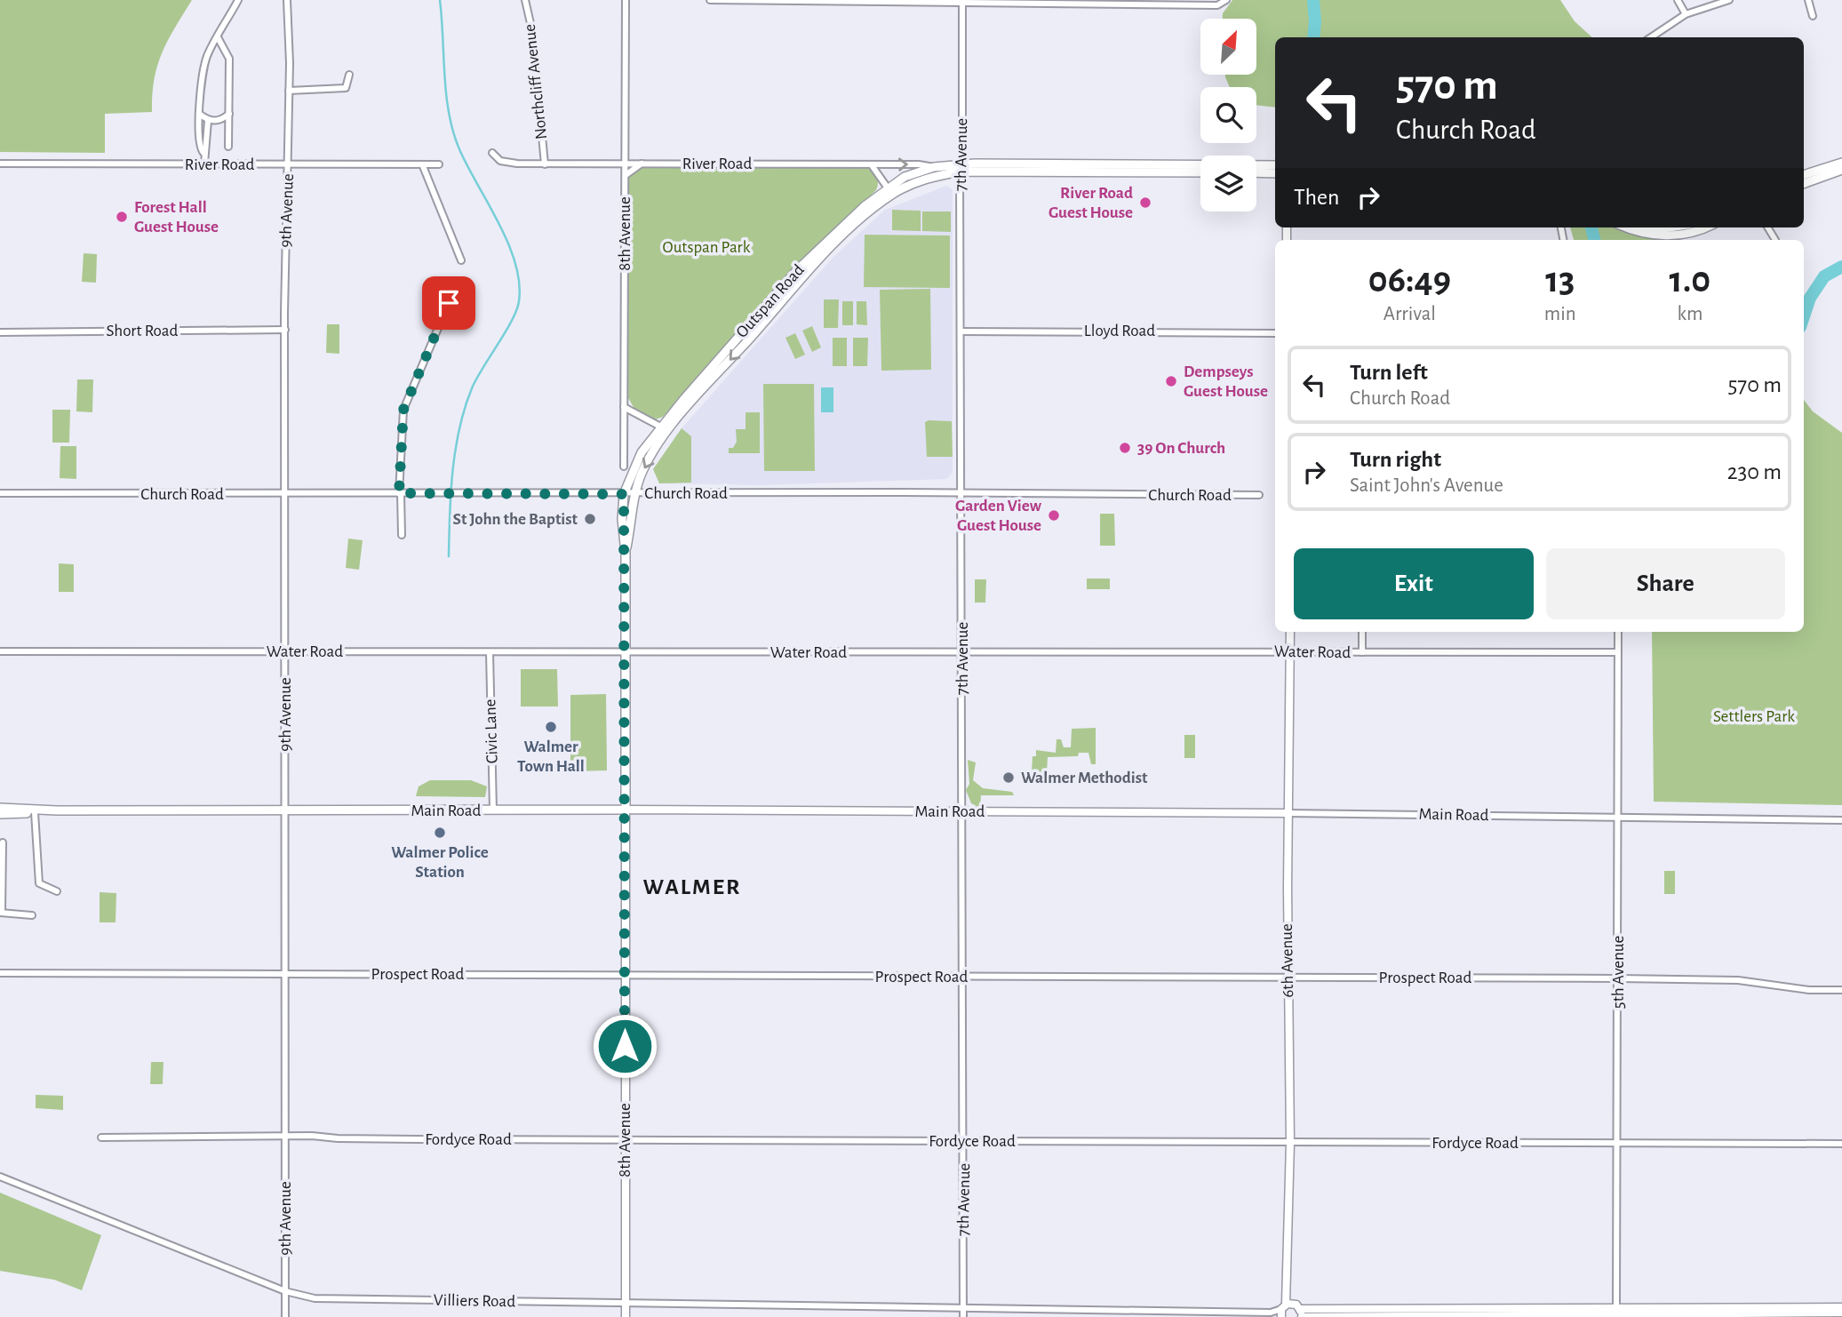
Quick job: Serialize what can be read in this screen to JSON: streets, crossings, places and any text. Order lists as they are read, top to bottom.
{
  "streets": {
    "main road": ["8th Avenue", "Outspan Road", "Main Road"],
    "street": [
      "Northcliff Avenue",
      "7th Avenue",
      "River Road",
      "9th Avenue",
      "Short Road",
      "Lloyd Road",
      "Church Road",
      "Water Road",
      "Civic Lane",
      "6th Avenue",
      "5th Avenue",
      "Prospect Road",
      "Fordyce Road",
      "Villiers Road"
    ]
  },
  "crossings": [
    ["Northcliff Avenue", "River Road"],
    ["7th Avenue", "Outspan Road"],
    ["7th Avenue", "Lloyd Road"],
    ["7th Avenue", "Church Road"],
    ["7th Avenue", "Water Road"],
    ["7th Avenue", "Main Road"],
    ["7th Avenue", "Prospect Road"],
    ["7th Avenue", "Fordyce Road"],
    ["7th Avenue", "Villiers Road"],
    ["River Road", "9th Avenue"],
    ["River Road", "8th Avenue"],
    ["River Road", "Outspan Road"],
    ["9th Avenue", "Short Road"],
    ["9th Avenue", "Church Road"],
    ["9th Avenue", "Water Road"],
    ["9th Avenue", "Main Road"],
    ["9th Avenue", "Prospect Road"],
    ["9th Avenue", "Fordyce Road"],
    ["9th Avenue", "Villiers Road"],
    ["8th Avenue", "Outspan Road"],
    ["8th Avenue", "Church Road"],
    ["8th Avenue", "Water Road"],
    ["8th Avenue", "Main Road"],
    ["8th Avenue", "Prospect Road"],
    ["8th Avenue", "Fordyce Road"],
    ["8th Avenue", "Villiers Road"],
    ["Outspan Road", "Church Road"],
    ["Water Road", "Civic Lane"],
    ["Water Road", "6th Avenue"],
    ["Water Road", "5th Avenue"],
    ["Civic Lane", "Main Road"],
    ["Main Road", "6th Avenue"],
    ["Main Road", "5th Avenue"],
    ["6th Avenue", "Prospect Road"],
    ["6th Avenue", "Fordyce Road"],
    ["6th Avenue", "Villiers Road"],
    ["5th Avenue", "Prospect Road"],
    ["5th Avenue", "Fordyce Road"],
    ["5th Avenue", "Villiers Road"]
  ],
  "districts": ["WALMER"],
  "parks": ["Outspan Park", "Settlers Park"],
  "places": [
    "River Road Guest House",
    "Forest Hall Guest House",
    "Dempseys Guest House",
    "39 On Church",
    "Garden View Guest House",
    "St John the Baptist",
    "Walmer Town Hall",
    "Walmer Methodist",
    "Walmer Police Station"
  ],
  "north": "top right",
  "page": {
    "turn": ["570 m", "Church Road"],
    "then": "Then",
    "eta": [
      "06:49",
      "Arrival",
      "13",
      "min",
      "1.0",
      "km"
    ],
    "list": [
      {
        "name": "Turn left",
        "note": "Church Road",
        "value": "570 m"
      },
      {
        "name": "Turn right",
        "note": "Saint John's Avenue",
        "value": "230 m"
      }
    ],
    "buttons": ["Exit", "Share"]
  }
}
